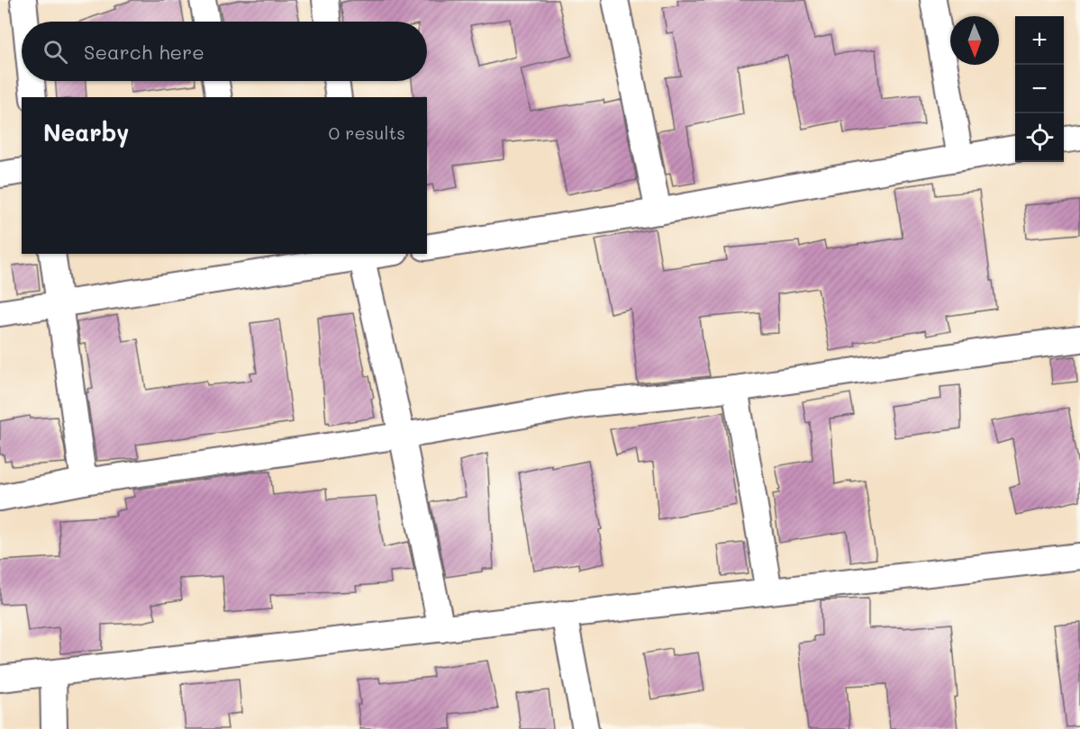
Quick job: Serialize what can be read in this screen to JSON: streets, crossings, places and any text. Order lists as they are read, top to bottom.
{
  "north": "bottom",
  "page": {
    "map_buttons": ["+", "−"],
    "search": "Search here",
    "heading": ["Nearby", "0 results"]
  }
}
